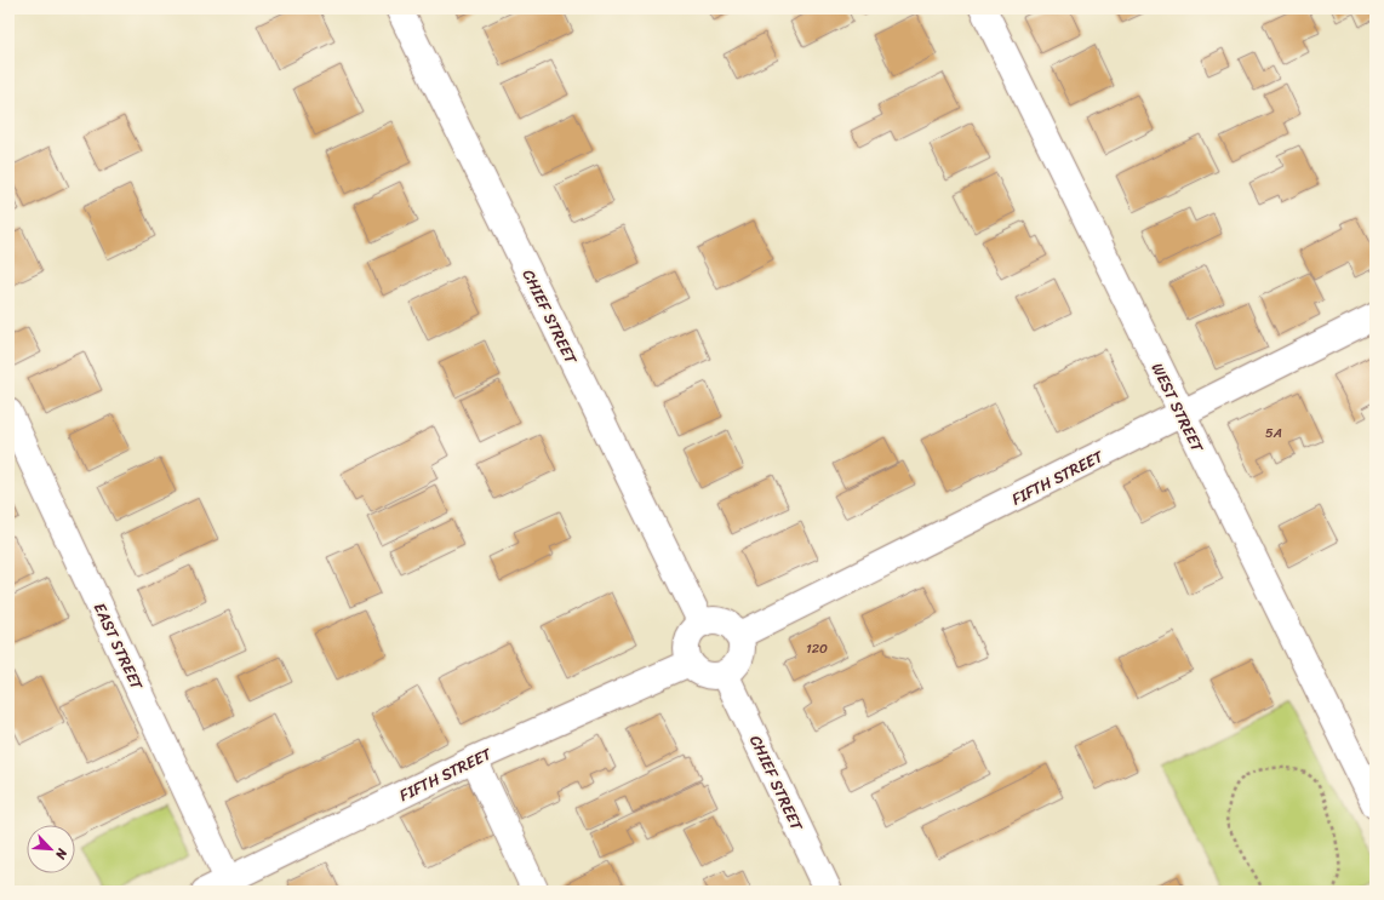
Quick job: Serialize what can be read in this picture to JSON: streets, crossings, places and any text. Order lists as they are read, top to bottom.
{
  "streets": {
    "street": [
      "CHIEF STREET",
      "WEST STREET",
      "FIFTH STREET",
      "EAST STREET"
    ]
  },
  "crossings": [
    ["CHIEF STREET", "FIFTH STREET"],
    ["WEST STREET", "FIFTH STREET"],
    ["FIFTH STREET", "EAST STREET"]
  ],
  "house_numbers": ["5A", "120"],
  "north": "bottom right"
}
